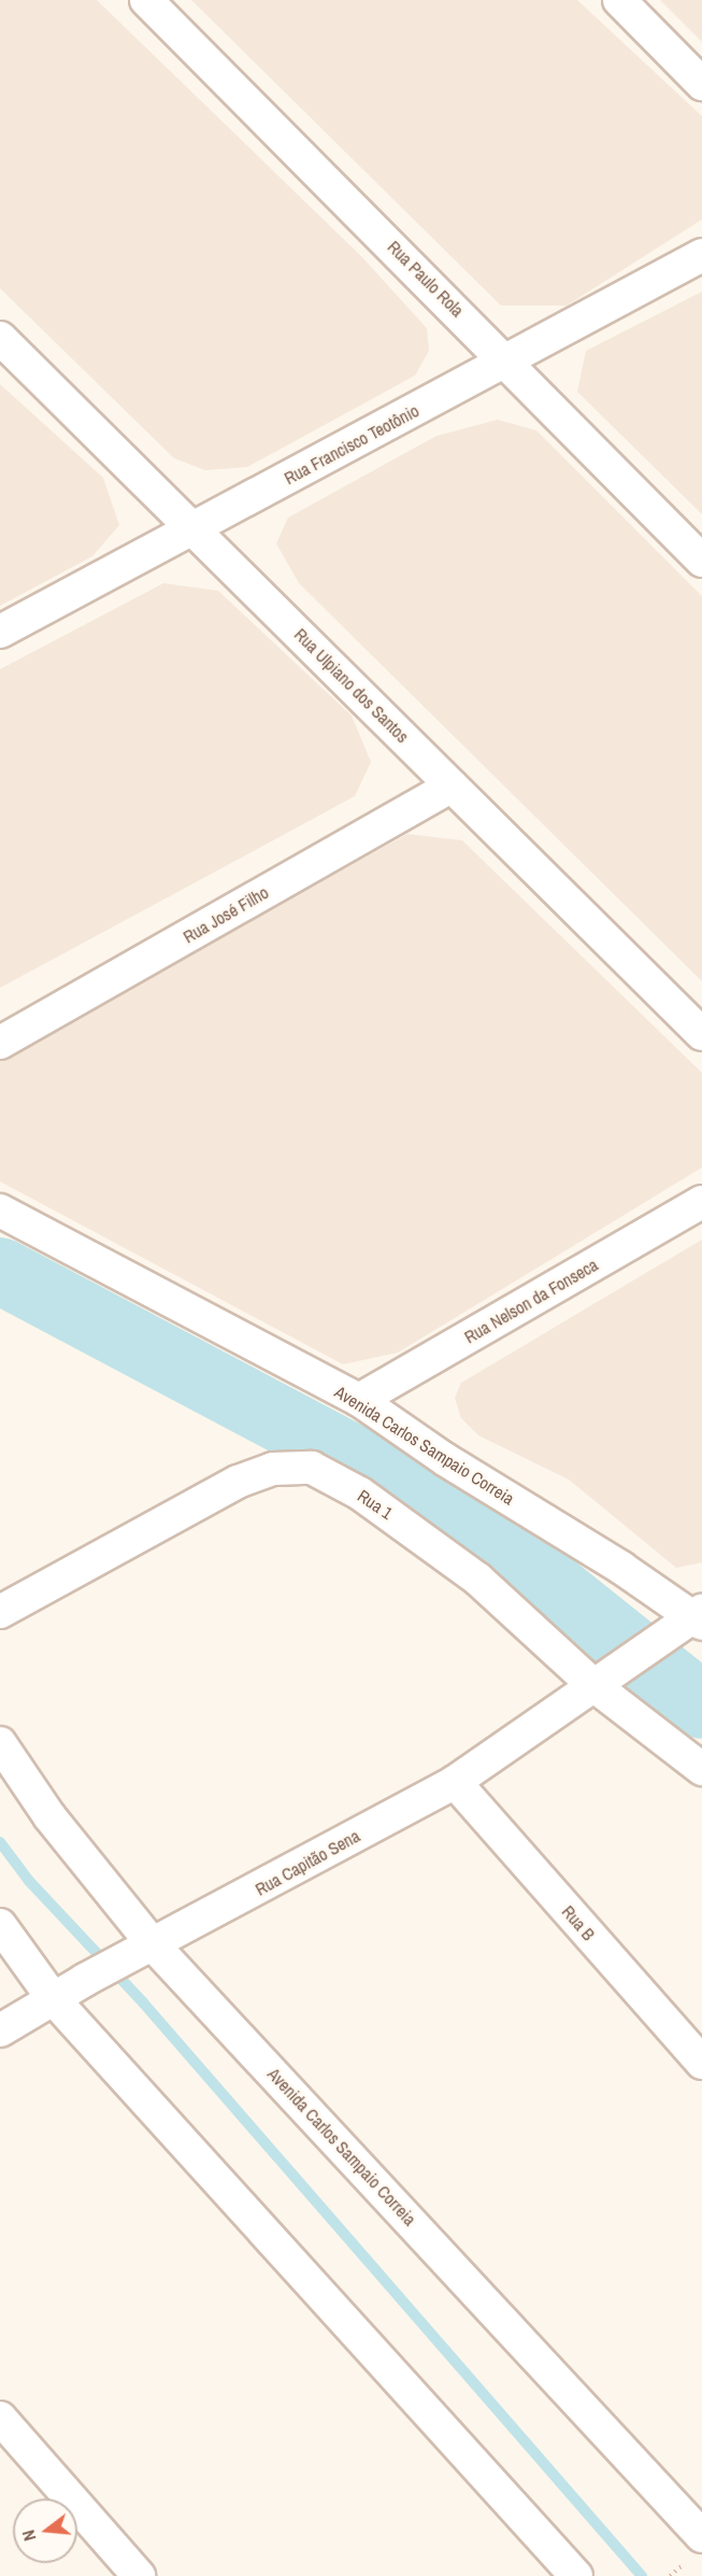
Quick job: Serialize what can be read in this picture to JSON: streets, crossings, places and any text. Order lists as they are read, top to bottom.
{
  "streets": {
    "street": [
      "Rua Paulo Rola",
      "Rua Francisco Teotônio",
      "Rua Ulpiano dos Santos",
      "Rua José Filho",
      "Rua Nelson da Fonseca",
      "Avenida Carlos Sampaio Correia",
      "Rua 1",
      "Rua Capitão Sena",
      "Rua B"
    ]
  },
  "crossings": [
    ["Rua Paulo Rola", "Rua Francisco Teotônio"],
    ["Rua Francisco Teotônio", "Rua Ulpiano dos Santos"],
    ["Rua Ulpiano dos Santos", "Rua José Filho"],
    ["Rua Nelson da Fonseca", "Avenida Carlos Sampaio Correia"],
    ["Avenida Carlos Sampaio Correia", "Rua Capitão Sena"],
    ["Rua 1", "Rua Capitão Sena"],
    ["Rua Capitão Sena", "Rua B"]
  ],
  "north": "left"
}
